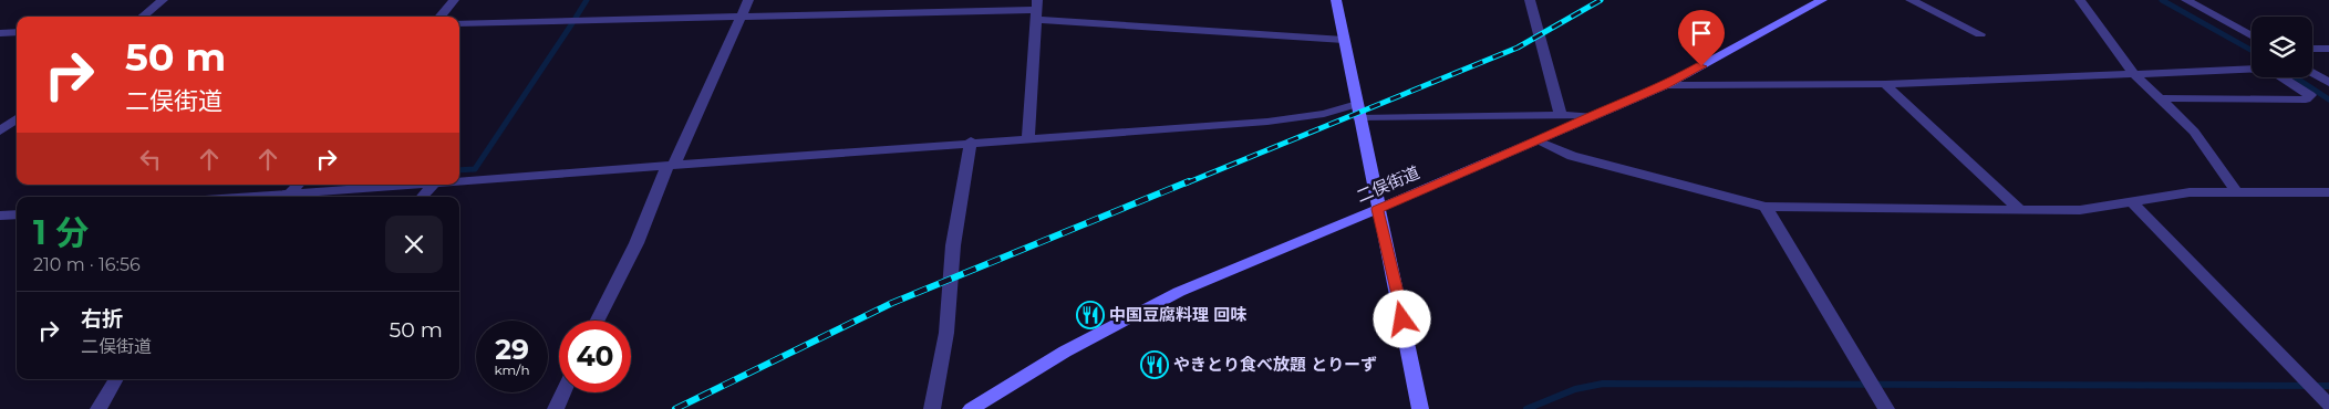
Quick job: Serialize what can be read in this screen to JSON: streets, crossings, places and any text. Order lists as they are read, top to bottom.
{
  "streets": {
    "street": ["二俣街道"]
  },
  "places": {
    "restaurant": ["中国豆腐料理 回味", "やきとり食べ放題 とりーず"]
  },
  "page": {
    "turn": ["50 m", "二俣街道"],
    "heading": ["1 分", "210 m · 16:56"],
    "list": [
      {
        "name": "右折",
        "note": "二俣街道",
        "value": "50 m"
      }
    ],
    "speed": "29 km/h",
    "limit": "40"
  }
}
